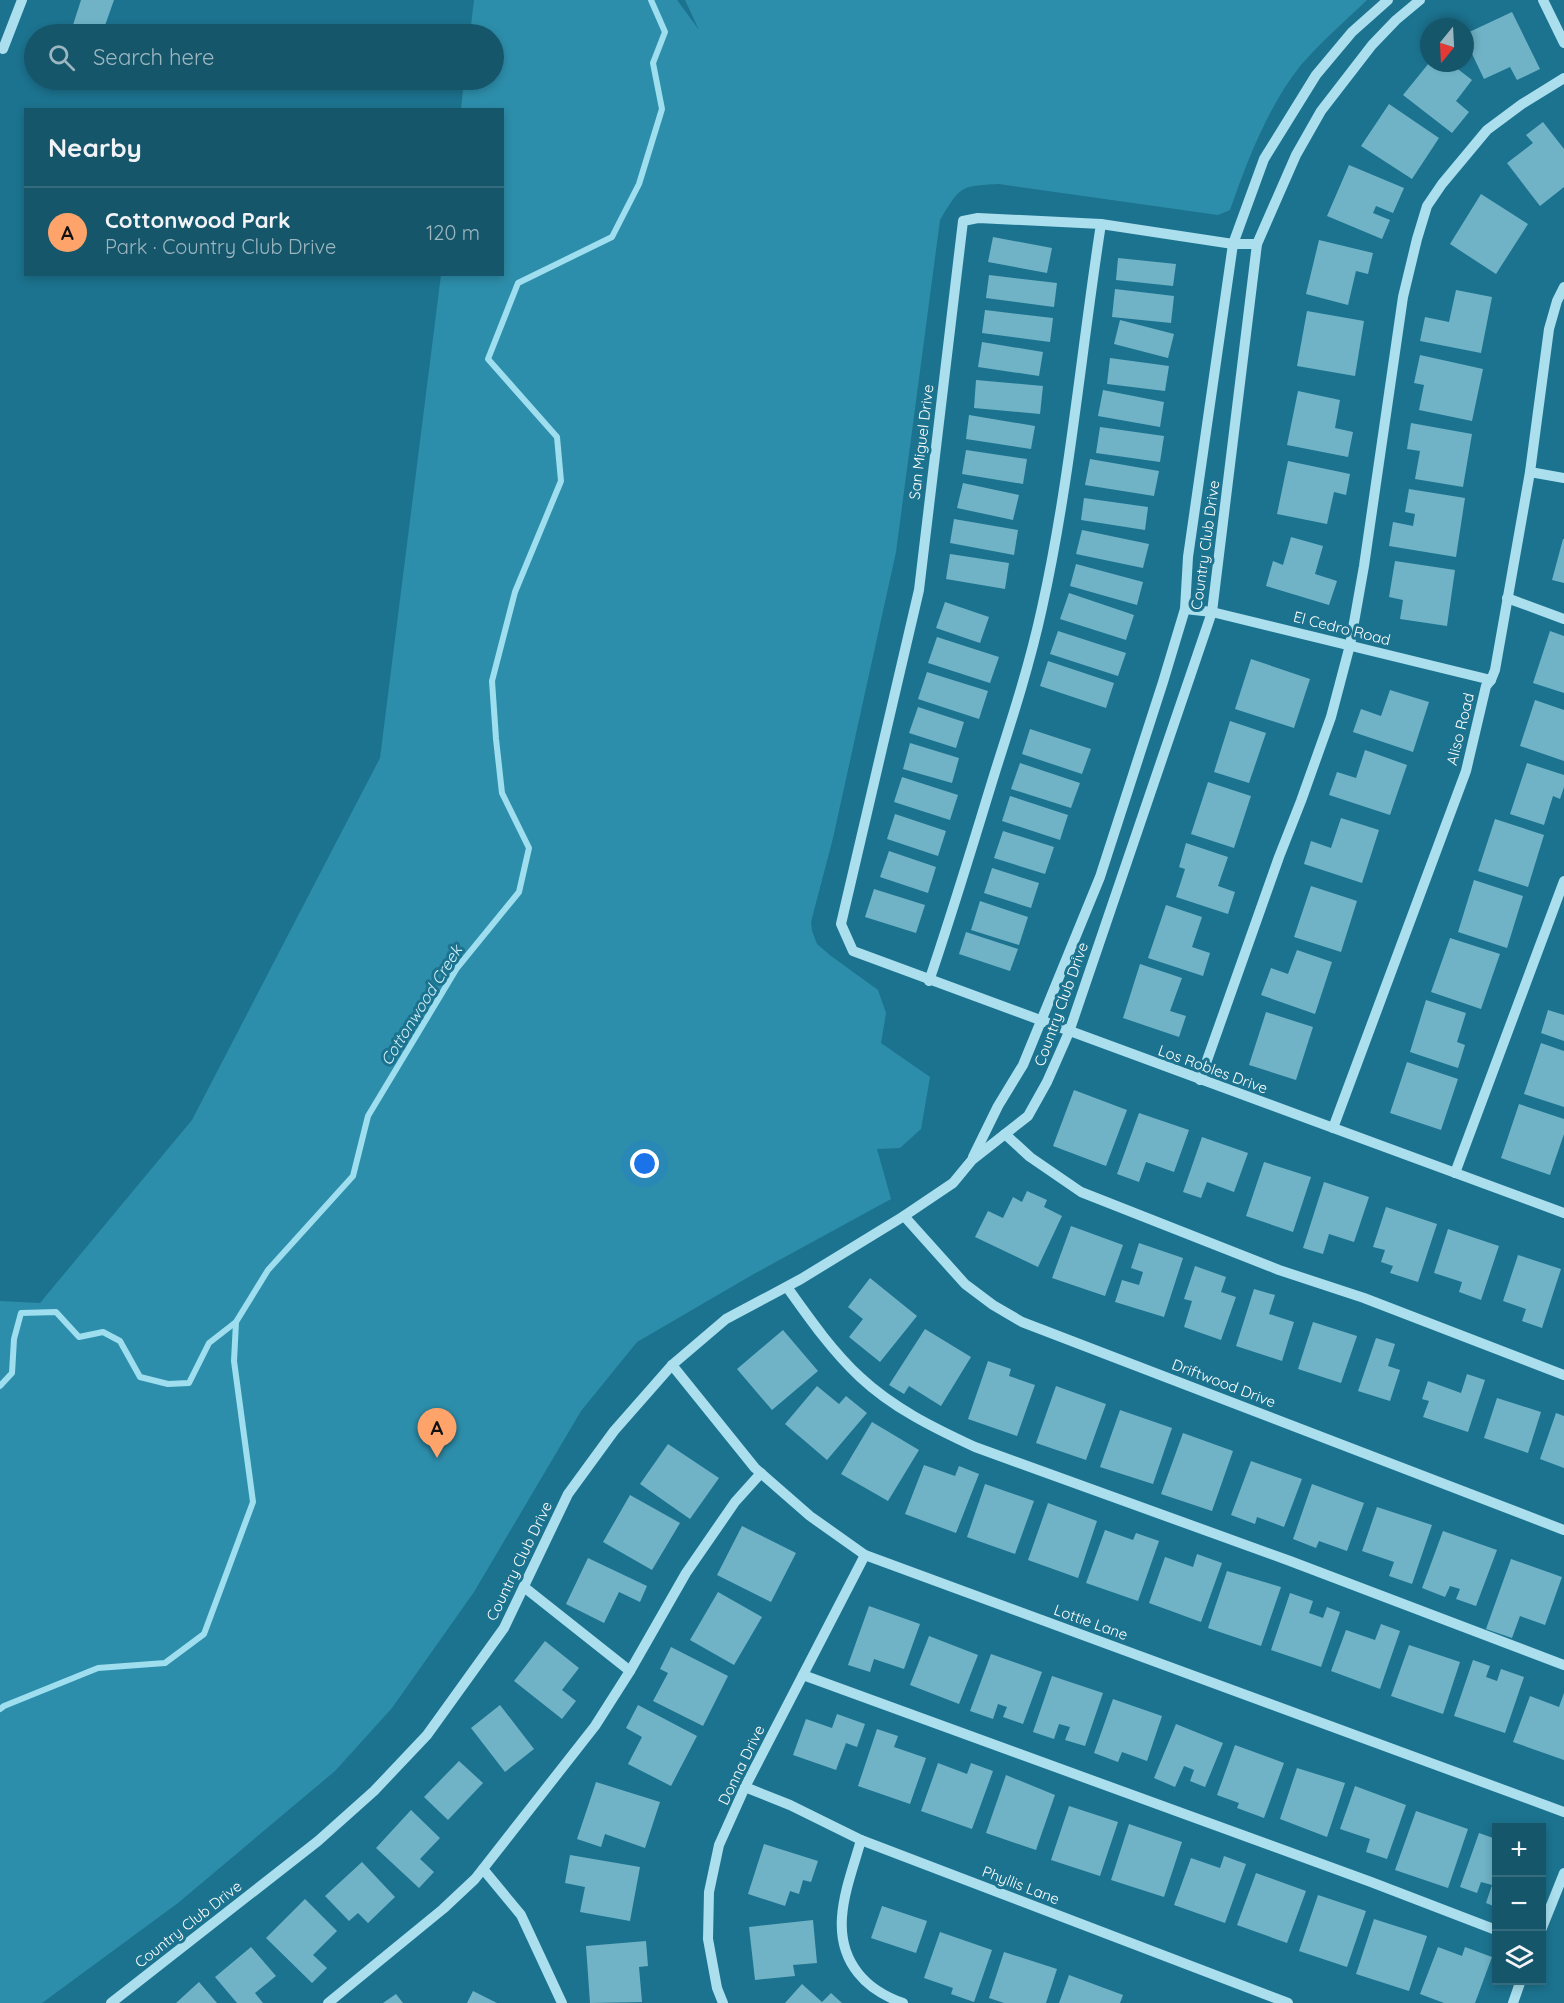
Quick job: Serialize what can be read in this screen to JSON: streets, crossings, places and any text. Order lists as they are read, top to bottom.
{
  "streets": {
    "street": [
      "San Miguel Drive",
      "Country Club Drive",
      "El Cedro Road",
      "Aliso Road",
      "Los Robles Drive",
      "Driftwood Drive",
      "Lottie Lane",
      "Donna Drive",
      "Phyllis Lane"
    ]
  },
  "crossings": [
    ["San Miguel Drive", "Country Club Drive"],
    ["San Miguel Drive", "Los Robles Drive"],
    ["Country Club Drive", "El Cedro Road"],
    ["Country Club Drive", "Los Robles Drive"],
    ["Country Club Drive", "Driftwood Drive"],
    ["Country Club Drive", "Lottie Lane"],
    ["El Cedro Road", "Aliso Road"],
    ["Aliso Road", "Los Robles Drive"],
    ["Lottie Lane", "Donna Drive"],
    ["Donna Drive", "Phyllis Lane"]
  ],
  "water": ["Cottonwood Creek"],
  "north": "bottom",
  "page": {
    "search": "Search here",
    "heading": "Nearby",
    "list": [
      {
        "mark": "A",
        "name": "Cottonwood Park",
        "note": "Park · Country Club Drive",
        "value": "120 m"
      }
    ],
    "pins": "A",
    "map_buttons": ["+", "−"]
  }
}
